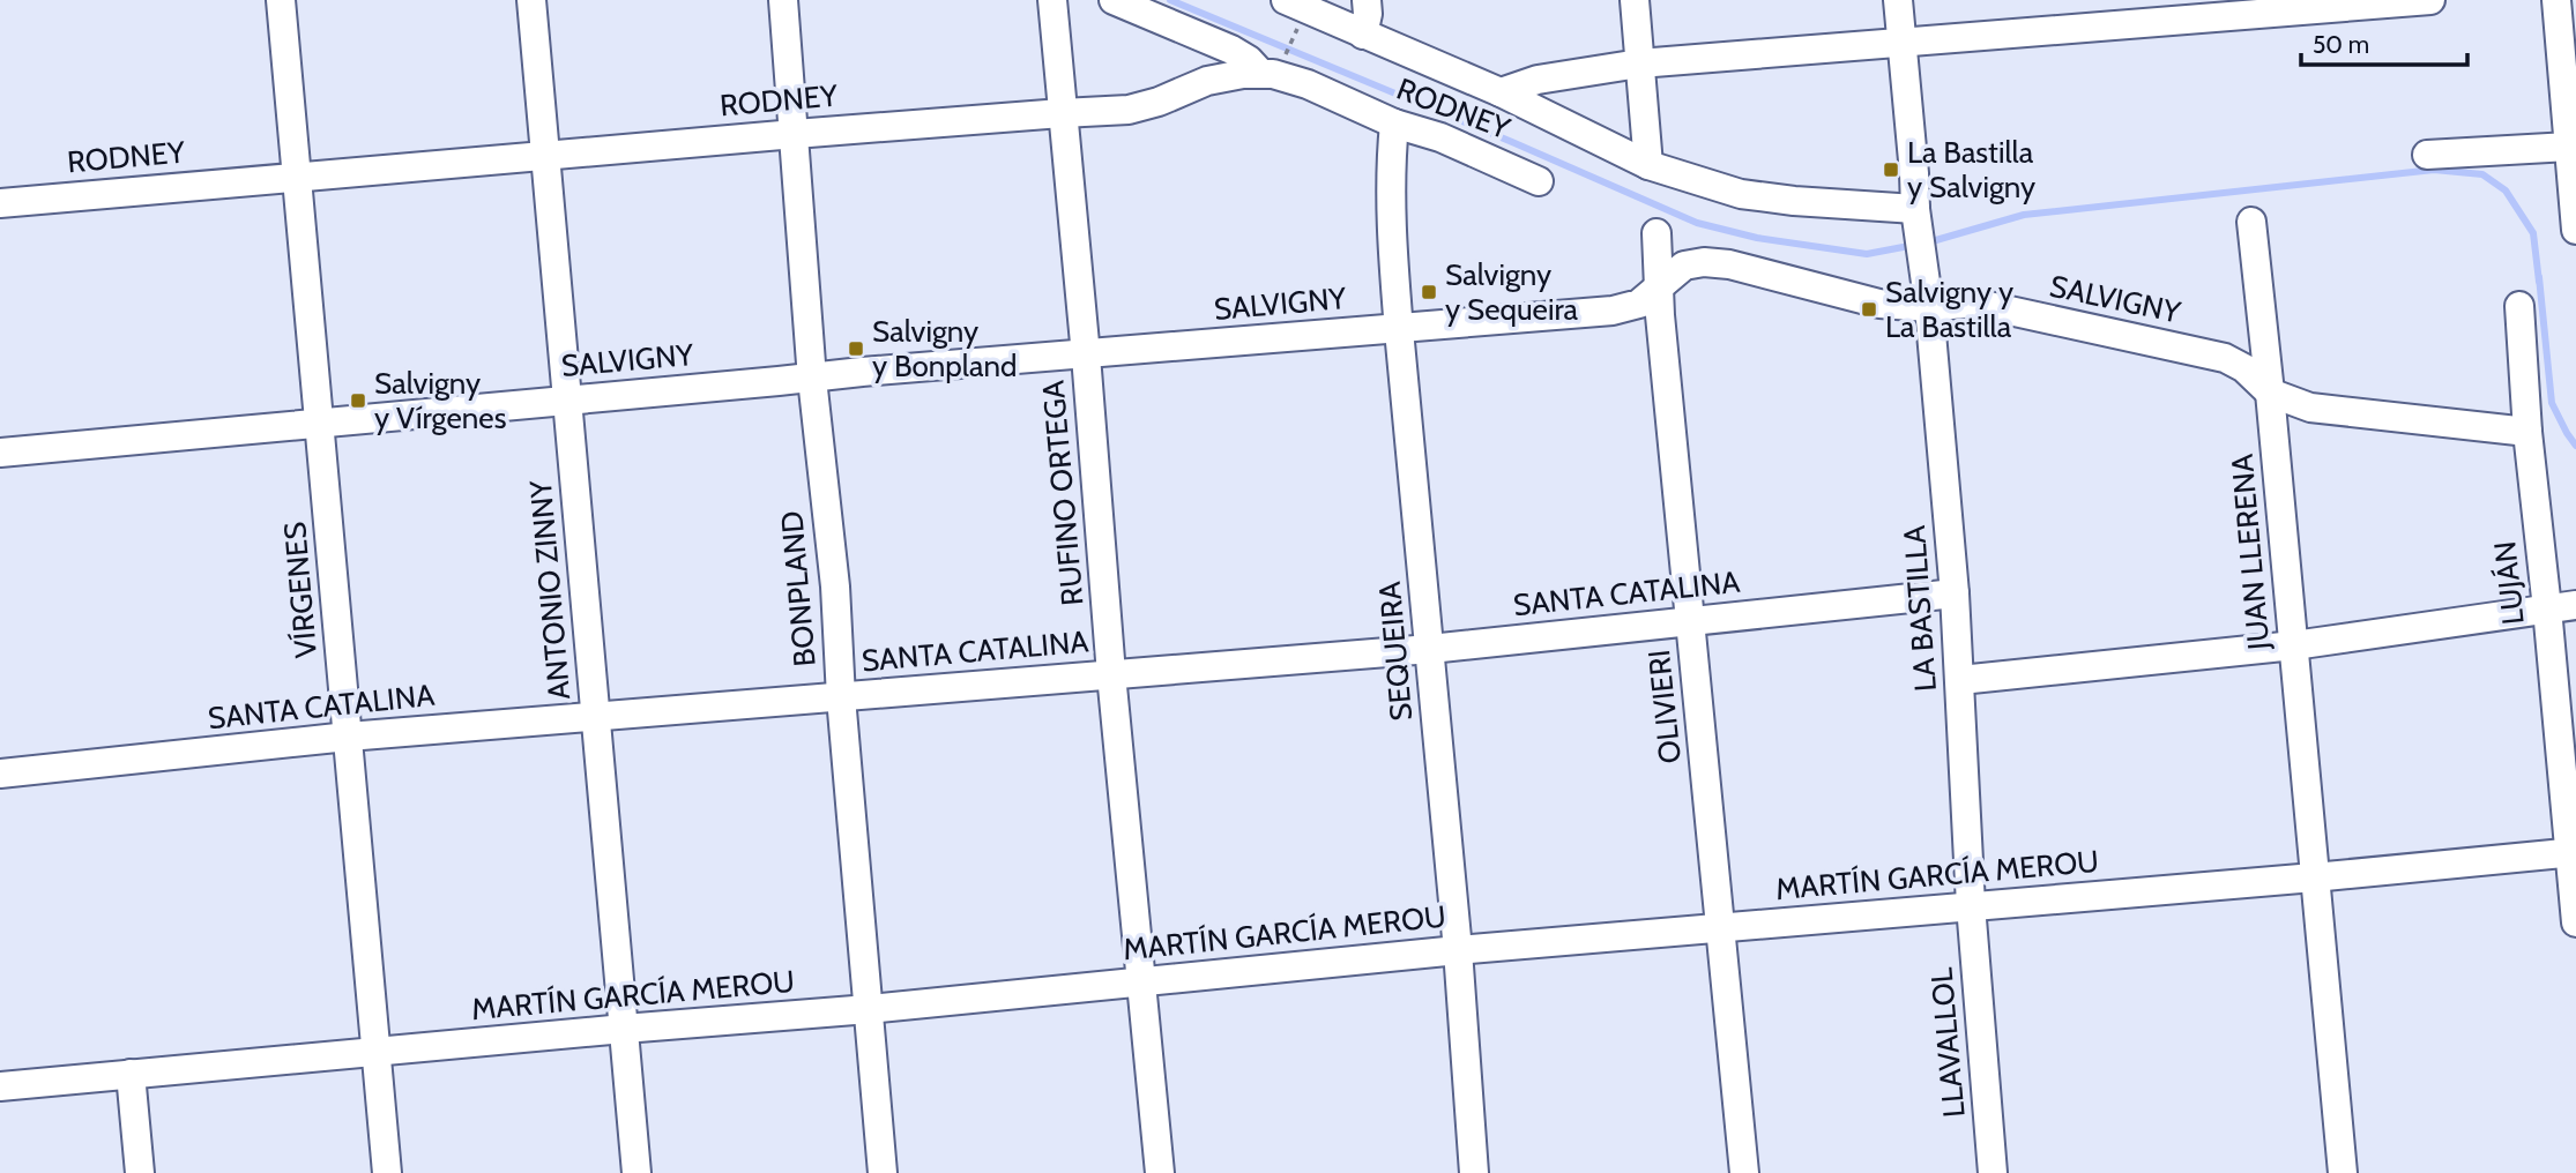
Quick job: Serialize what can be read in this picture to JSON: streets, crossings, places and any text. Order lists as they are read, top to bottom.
{
  "streets": {
    "street": [
      "RODNEY",
      "SALVIGNY",
      "RUFINO ORTEGA",
      "JUAN LLERENA",
      "LUJÁN",
      "BONPLAND",
      "VÍRGENES",
      "ANTONIO ZINNY",
      "SANTA CATALINA",
      "LA BASTILLA",
      "SEQUEIRA",
      "OLIVIERI",
      "MARTÍN GARCÍA MEROU",
      "LLAVALLOL"
    ]
  },
  "crossings": [
    ["RODNEY", "RUFINO ORTEGA"],
    ["RODNEY", "BONPLAND"],
    ["RODNEY", "VÍRGENES"],
    ["RODNEY", "ANTONIO ZINNY"],
    ["RODNEY", "SEQUEIRA"],
    ["SALVIGNY", "RUFINO ORTEGA"],
    ["SALVIGNY", "JUAN LLERENA"],
    ["SALVIGNY", "LUJÁN"],
    ["SALVIGNY", "BONPLAND"],
    ["SALVIGNY", "VÍRGENES"],
    ["SALVIGNY", "ANTONIO ZINNY"],
    ["SALVIGNY", "LA BASTILLA"],
    ["SALVIGNY", "SEQUEIRA"],
    ["SALVIGNY", "OLIVIERI"],
    ["RUFINO ORTEGA", "SANTA CATALINA"],
    ["RUFINO ORTEGA", "MARTÍN GARCÍA MEROU"],
    ["JUAN LLERENA", "MARTÍN GARCÍA MEROU"],
    ["LUJÁN", "MARTÍN GARCÍA MEROU"],
    ["BONPLAND", "SANTA CATALINA"],
    ["BONPLAND", "MARTÍN GARCÍA MEROU"],
    ["VÍRGENES", "SANTA CATALINA"],
    ["VÍRGENES", "MARTÍN GARCÍA MEROU"],
    ["ANTONIO ZINNY", "SANTA CATALINA"],
    ["ANTONIO ZINNY", "MARTÍN GARCÍA MEROU"],
    ["SANTA CATALINA", "LA BASTILLA"],
    ["SANTA CATALINA", "SEQUEIRA"],
    ["SANTA CATALINA", "OLIVIERI"],
    ["LA BASTILLA", "MARTÍN GARCÍA MEROU"],
    ["LA BASTILLA", "LLAVALLOL"],
    ["SEQUEIRA", "MARTÍN GARCÍA MEROU"],
    ["OLIVIERI", "MARTÍN GARCÍA MEROU"],
    ["MARTÍN GARCÍA MEROU", "LLAVALLOL"]
  ],
  "places": {
    "transit": [
      "La Bastilla y Salvigny",
      "Salvigny y Sequeira",
      "Salvigny y La Bastilla",
      "Salvigny y Bonpland",
      "Salvigny y Vírgenes"
    ]
  },
  "scale_bar": "50 m"
}
